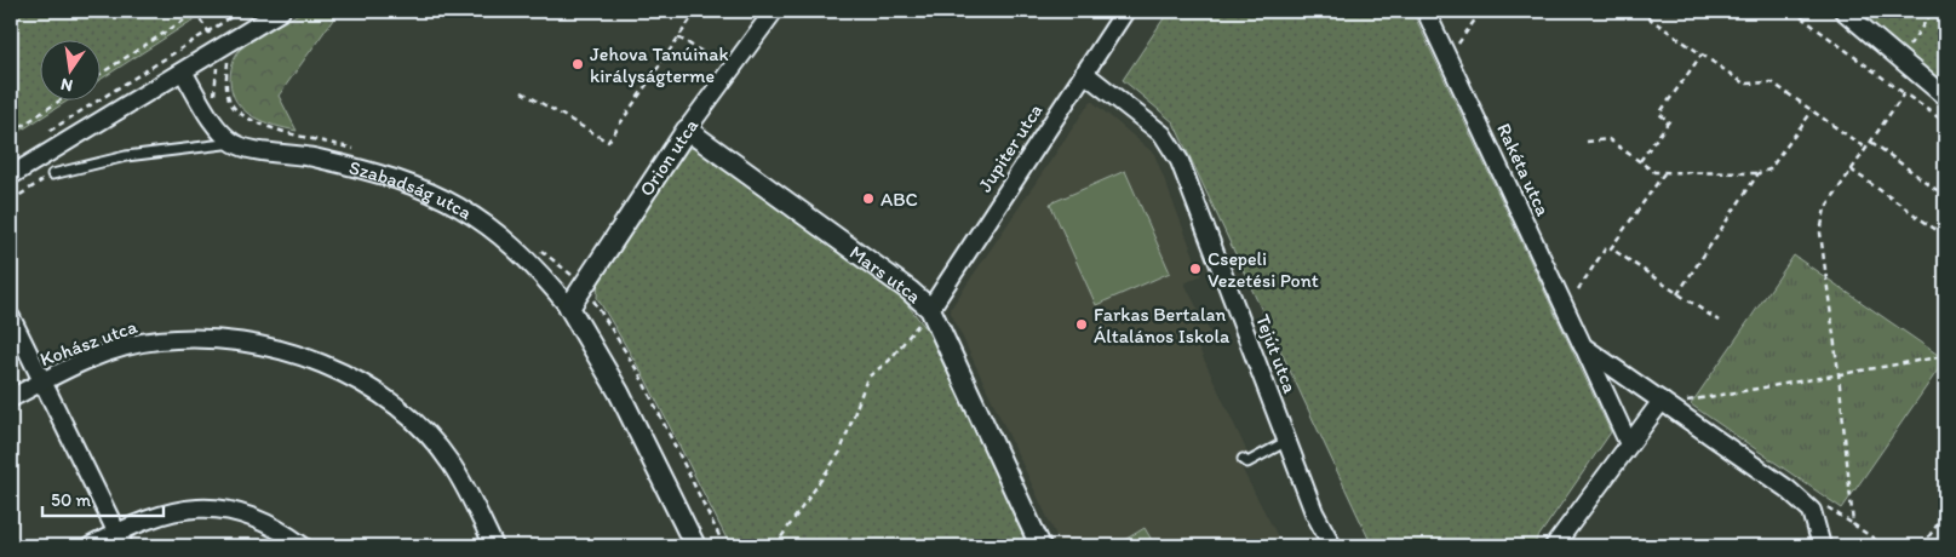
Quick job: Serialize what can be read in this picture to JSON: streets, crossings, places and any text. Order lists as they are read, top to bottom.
{
  "streets": {
    "street": [
      "Jupiter utca",
      "Orion utca",
      "Rakéta utca",
      "Szabadság utca",
      "Mars utca",
      "Kohász utca",
      "Tejút utca"
    ]
  },
  "crossings": [
    ["Jupiter utca", "Mars utca"],
    ["Jupiter utca", "Tejút utca"],
    ["Orion utca", "Szabadság utca"],
    ["Orion utca", "Mars utca"]
  ],
  "places": [
    "Jehova Tanúinak királyságterme",
    "ABC",
    "Csepeli Vezetési Pont",
    "Farkas Bertalan Általános Iskola"
  ],
  "scale_bar": "50 m",
  "north": "bottom"
}
